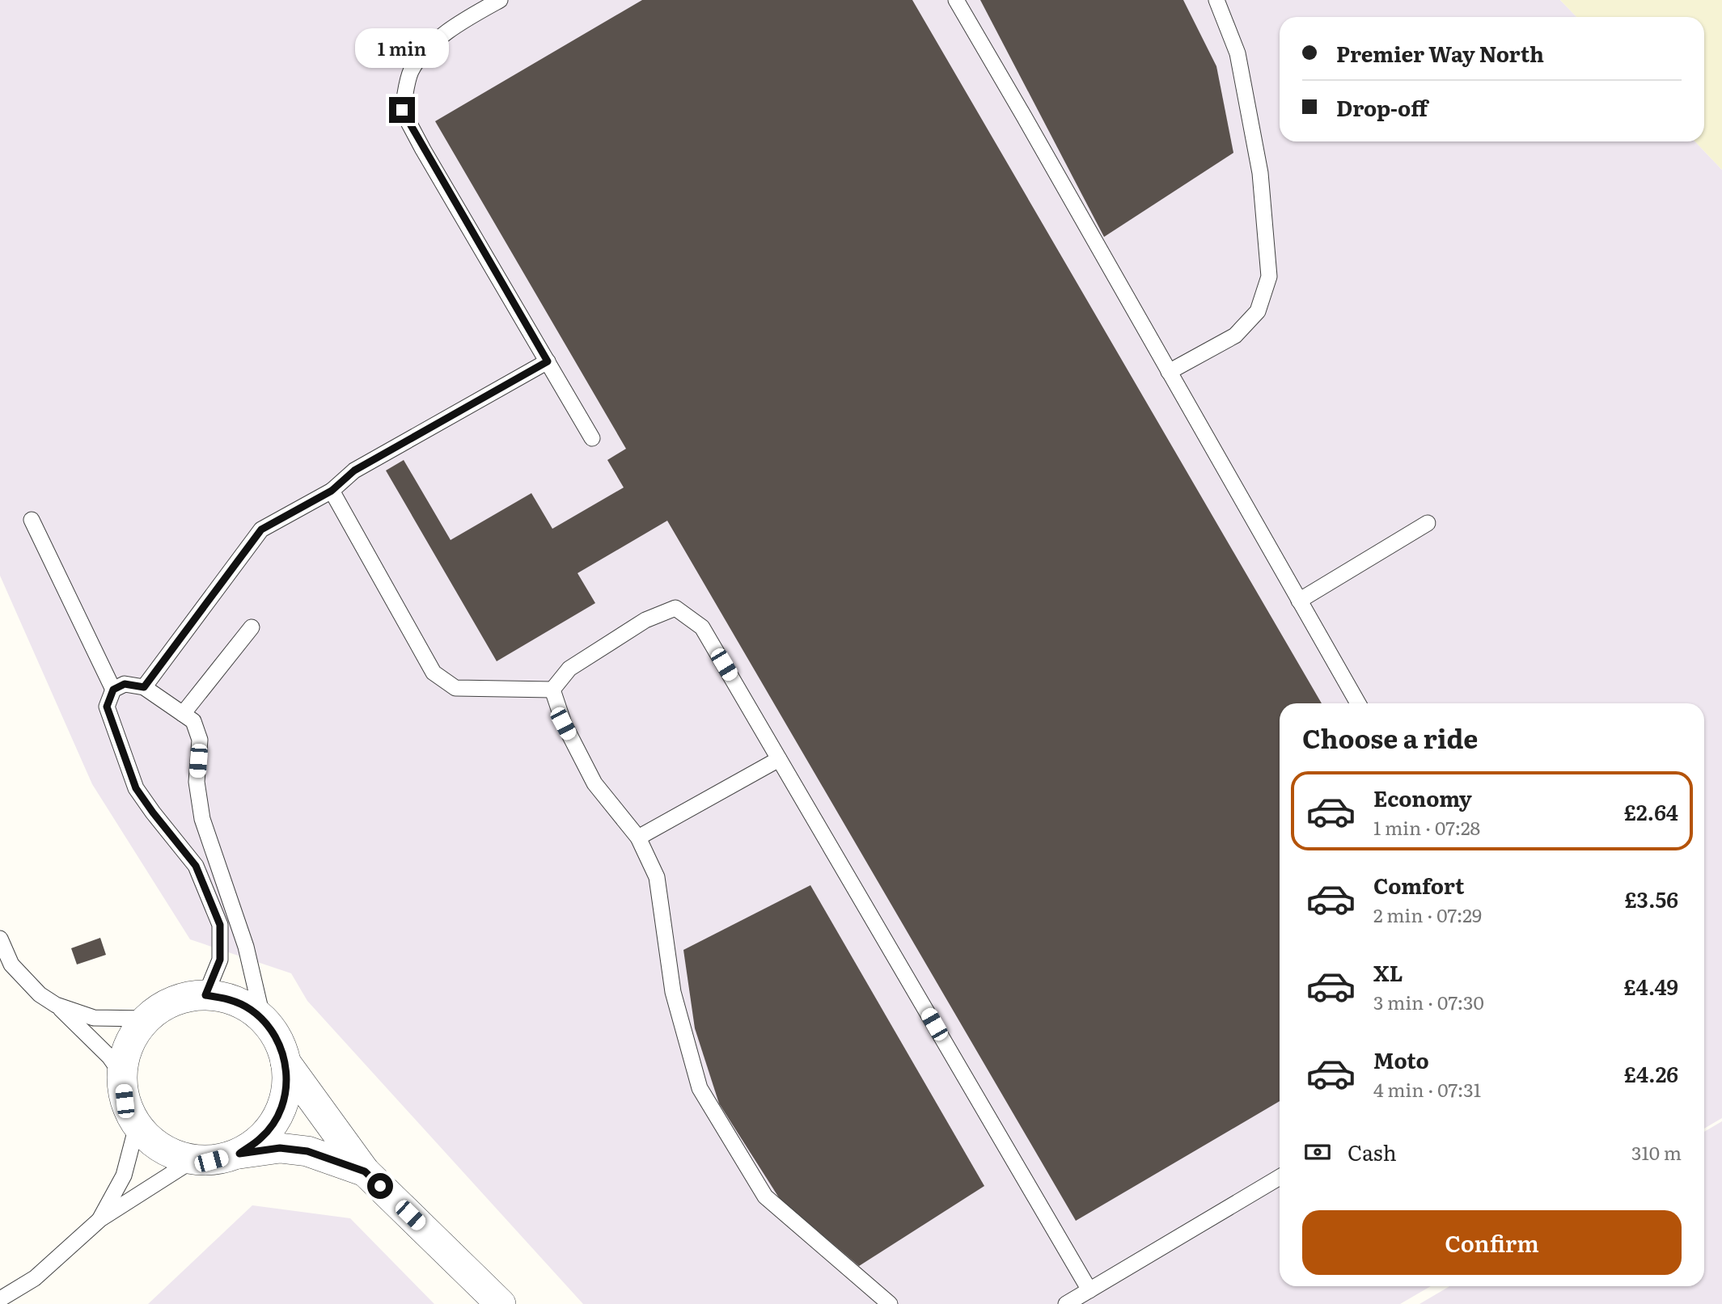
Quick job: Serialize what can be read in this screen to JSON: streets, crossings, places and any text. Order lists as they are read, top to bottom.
{
  "page": {
    "banner": ["Premier Way North", "Drop-off"],
    "bubble": "1 min",
    "heading": "Choose a ride",
    "list": [
      {
        "name": "Economy",
        "note": "1 min · 07:28",
        "value": "£2.64"
      },
      {
        "name": "Comfort",
        "note": "2 min · 07:29",
        "value": "£3.56"
      },
      {
        "name": "XL",
        "note": "3 min · 07:30",
        "value": "£4.49"
      },
      {
        "name": "Moto",
        "note": "4 min · 07:31",
        "value": "£4.26"
      }
    ],
    "pay": ["Cash", "310 m"],
    "buttons": "Confirm"
  }
}
